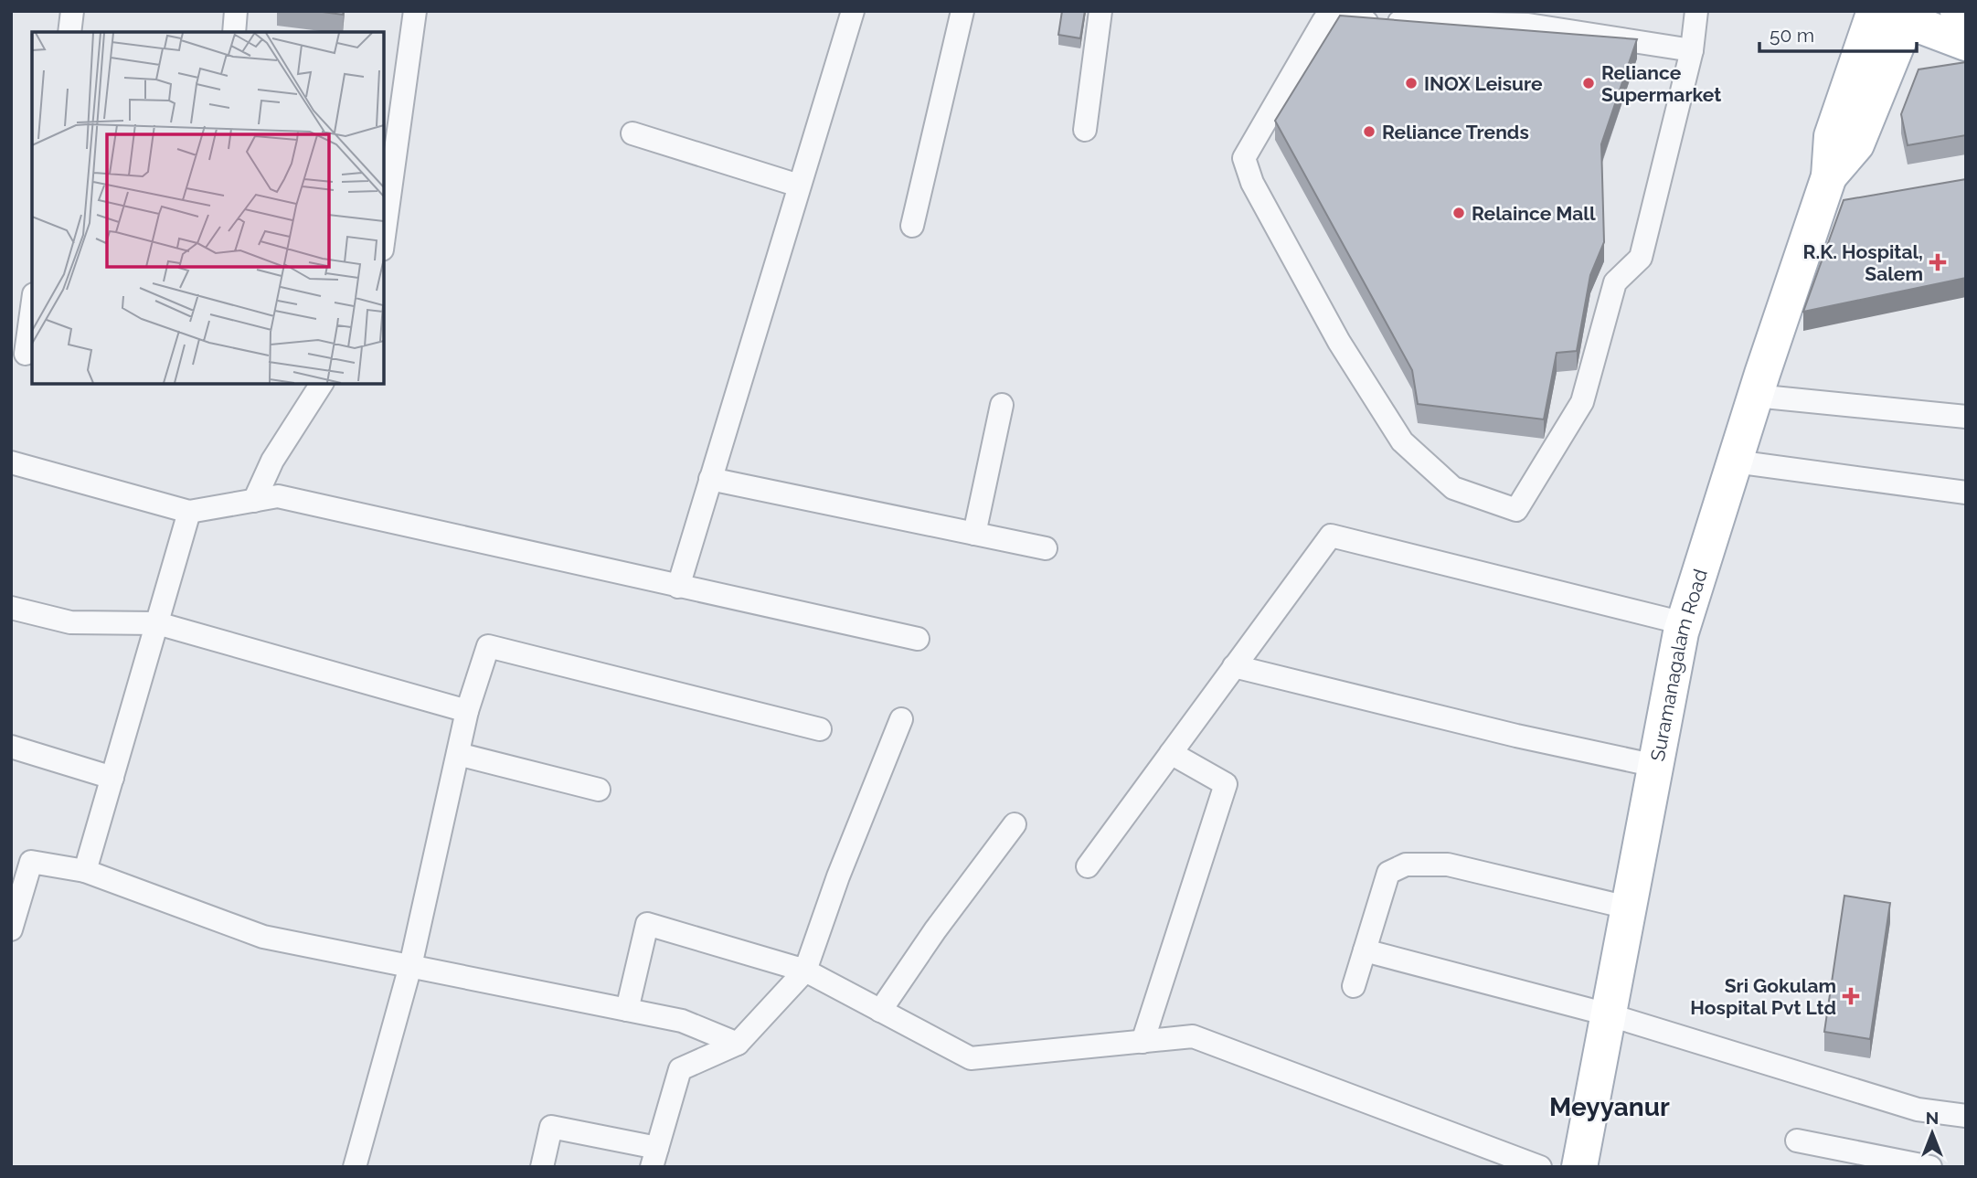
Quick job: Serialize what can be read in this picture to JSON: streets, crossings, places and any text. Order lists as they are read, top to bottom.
{
  "streets": {
    "main road": ["Suramanagalam Road"]
  },
  "districts": ["Meyyanur"],
  "places": {
    "other": [
      "INOX Leisure",
      "Reliance Supermarket",
      "Reliance Trends",
      "Relaince Mall"
    ],
    "health": ["R.K. Hospital, Salem", "Sri Gokulam Hospital Pvt Ltd"]
  },
  "scale_bar": "50 m",
  "north": "top"
}
